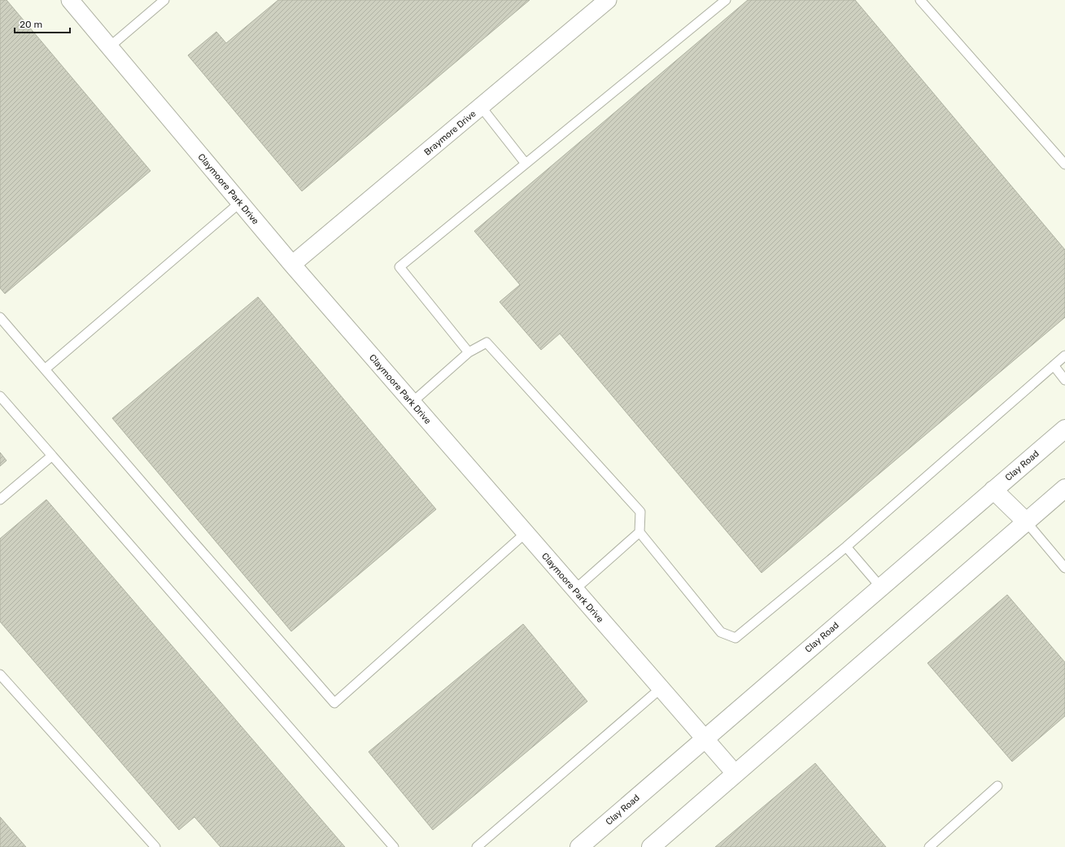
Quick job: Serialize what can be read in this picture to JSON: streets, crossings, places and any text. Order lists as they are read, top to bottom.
{
  "streets": {
    "main road": ["Clay Road"],
    "street": ["Braymore Drive", "Claymoore Park Drive"]
  },
  "crossings": [
    ["Braymore Drive", "Claymoore Park Drive"],
    ["Claymoore Park Drive", "Clay Road"]
  ],
  "scale_bar": "20 m"
}
